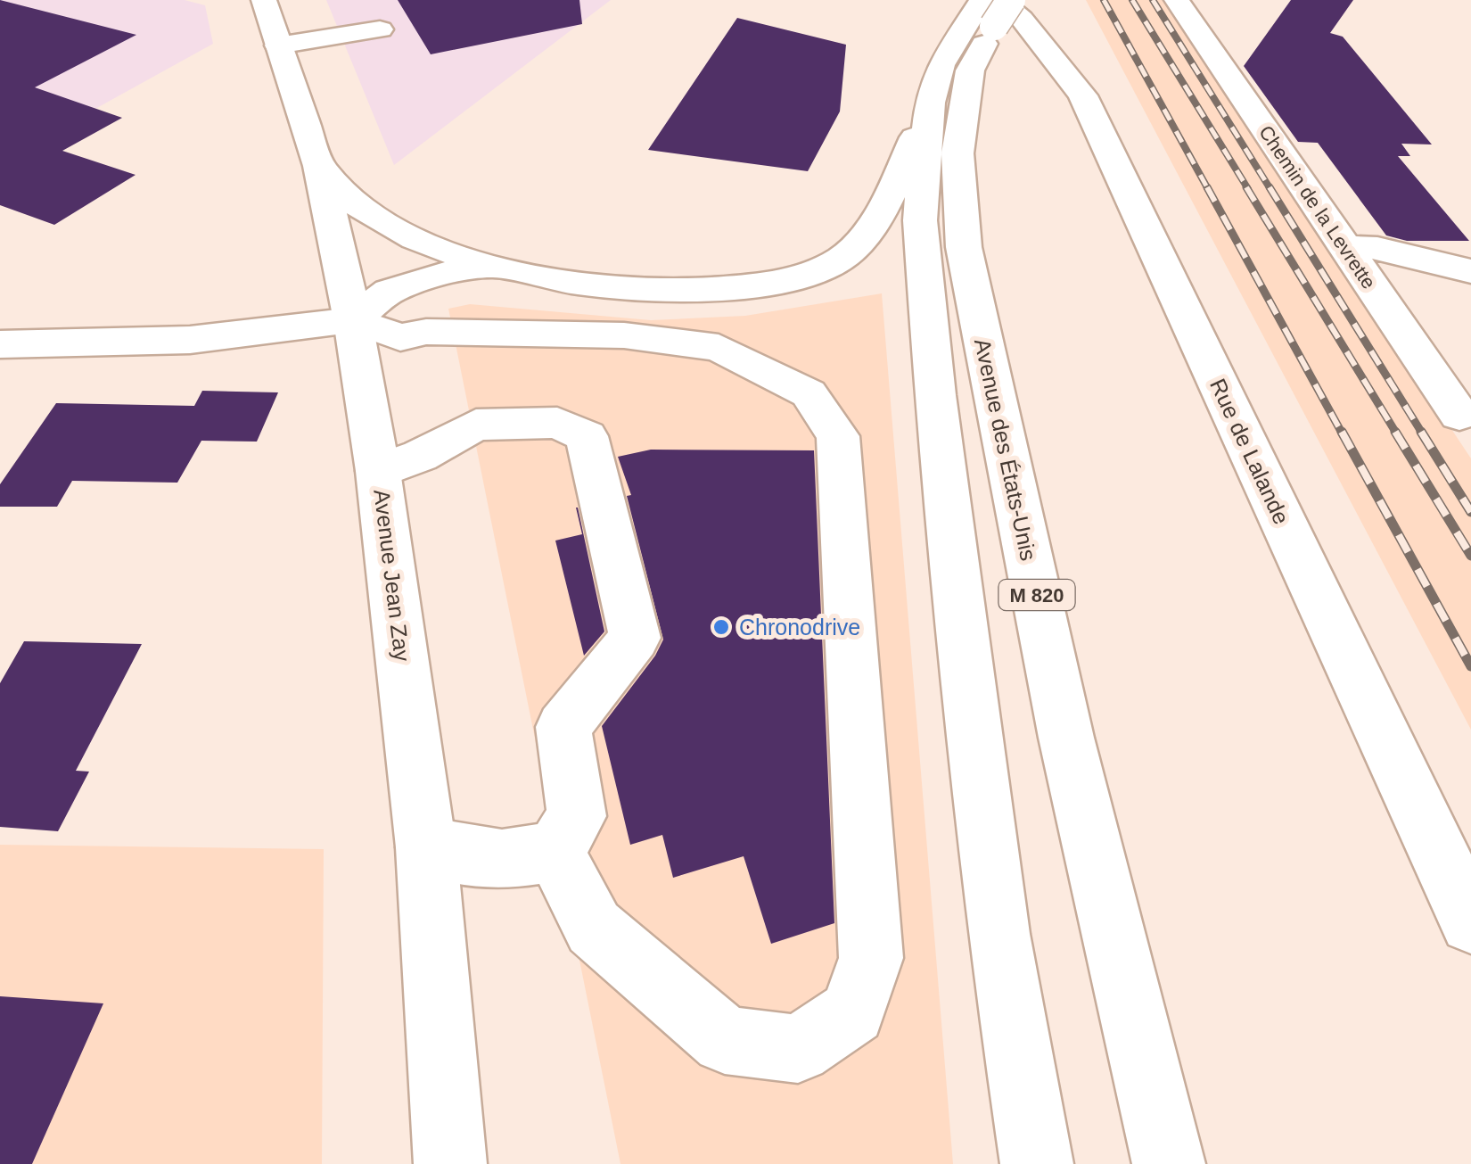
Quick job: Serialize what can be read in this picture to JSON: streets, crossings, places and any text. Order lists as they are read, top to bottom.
{
  "streets": {
    "main road": [
      "Chemin de la Levrette",
      "Avenue des États-Unis",
      "Rue de Lalande",
      "Avenue Jean Zay",
      "M 820"
    ]
  },
  "crossings": [
    ["Avenue des États-Unis", "Rue de Lalande"]
  ],
  "places": ["Chronodrive"]
}
